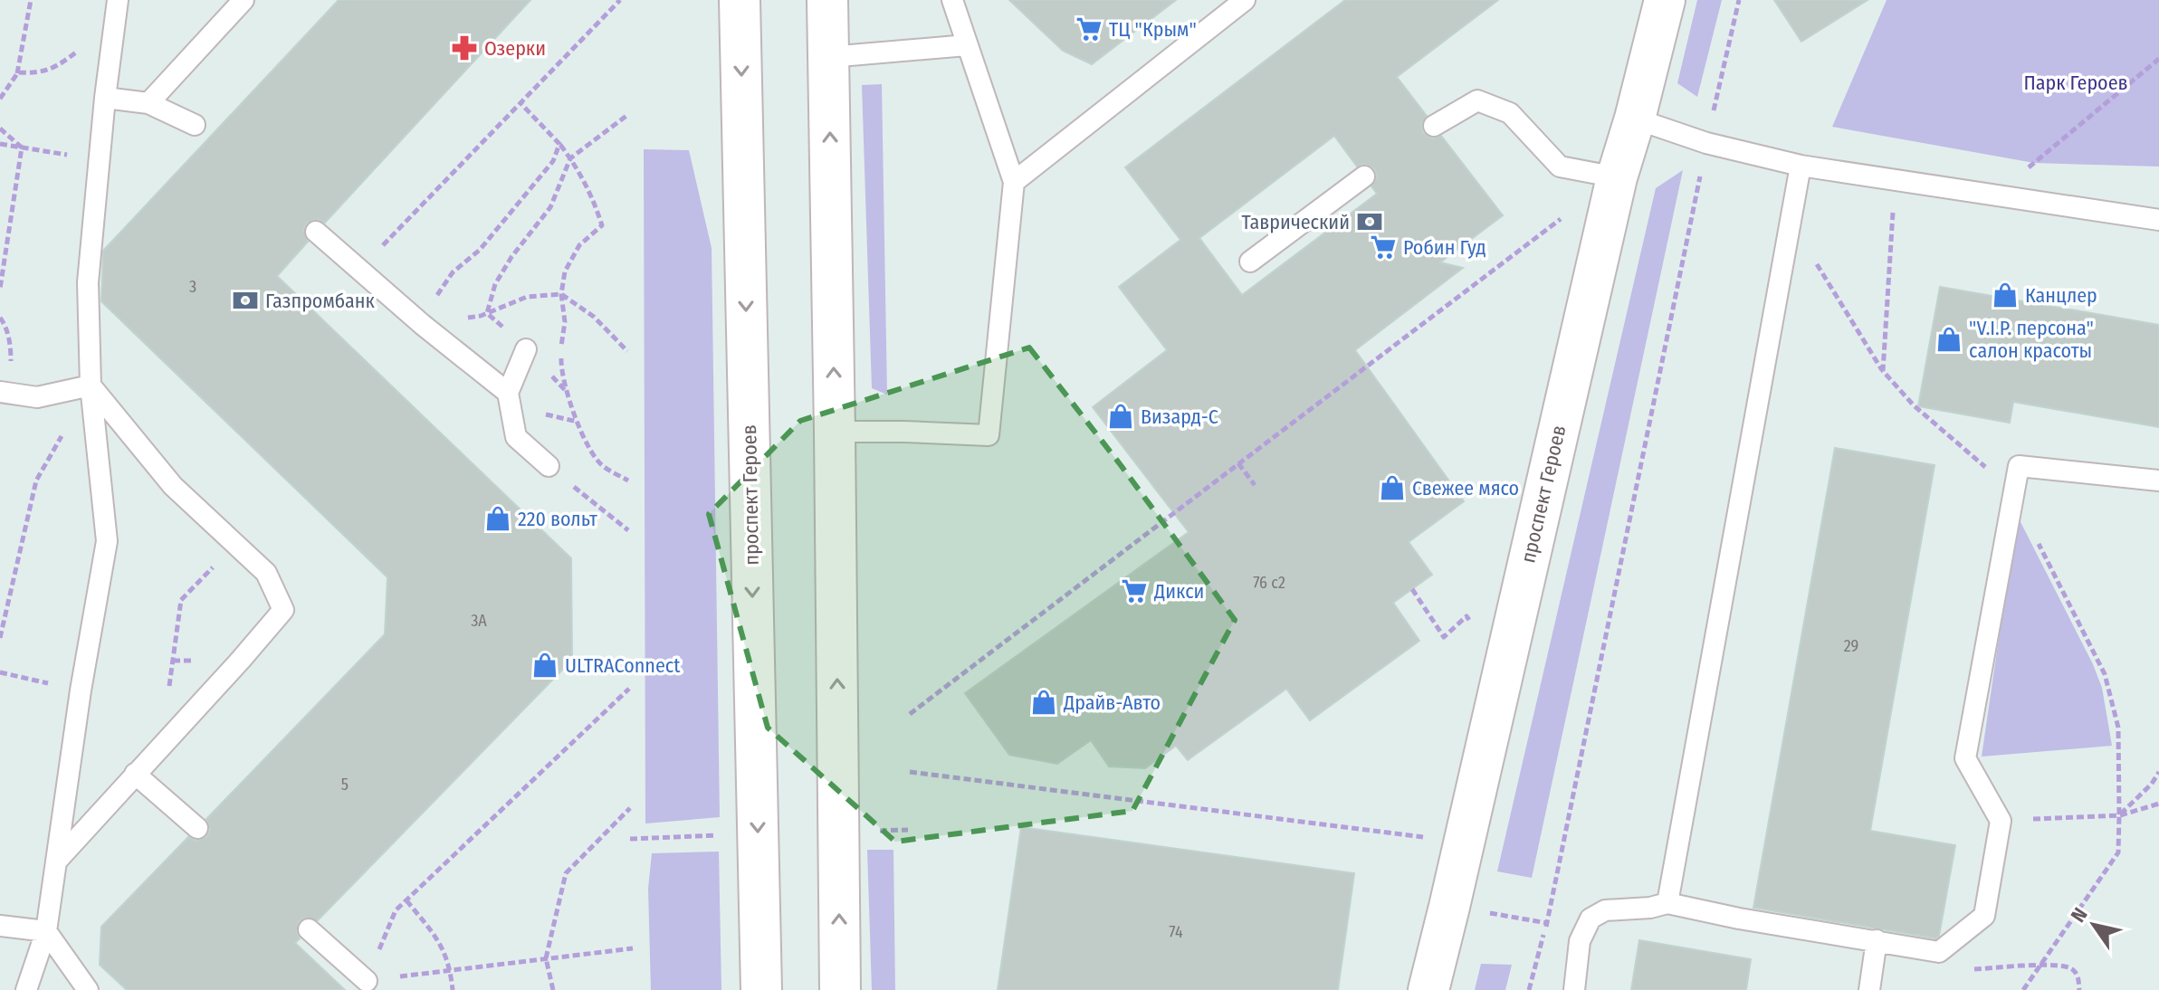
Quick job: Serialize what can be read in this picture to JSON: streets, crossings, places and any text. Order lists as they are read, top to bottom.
{
  "streets": {
    "main road": ["проспект Героев"]
  },
  "parks": ["Парк Героев"],
  "places": {
    "supermarket": ["ТЦ \"Крым\"", "Робин Гуд", "Дикси"],
    "pharmacy": ["Озерки"],
    "bank": ["Таврический", "Газпромбанк"],
    "shop": [
      "Канцлер",
      "\"V.I.P. персона\" cалон красоты",
      "Визард-С",
      "Свежее мясо",
      "220 вольт",
      "ULTRAConnect",
      "Драйв-Авто"
    ]
  },
  "house_numbers": [
    "3",
    "76 с2",
    "3А",
    "29",
    "5",
    "74"
  ],
  "north": "top left"
}
